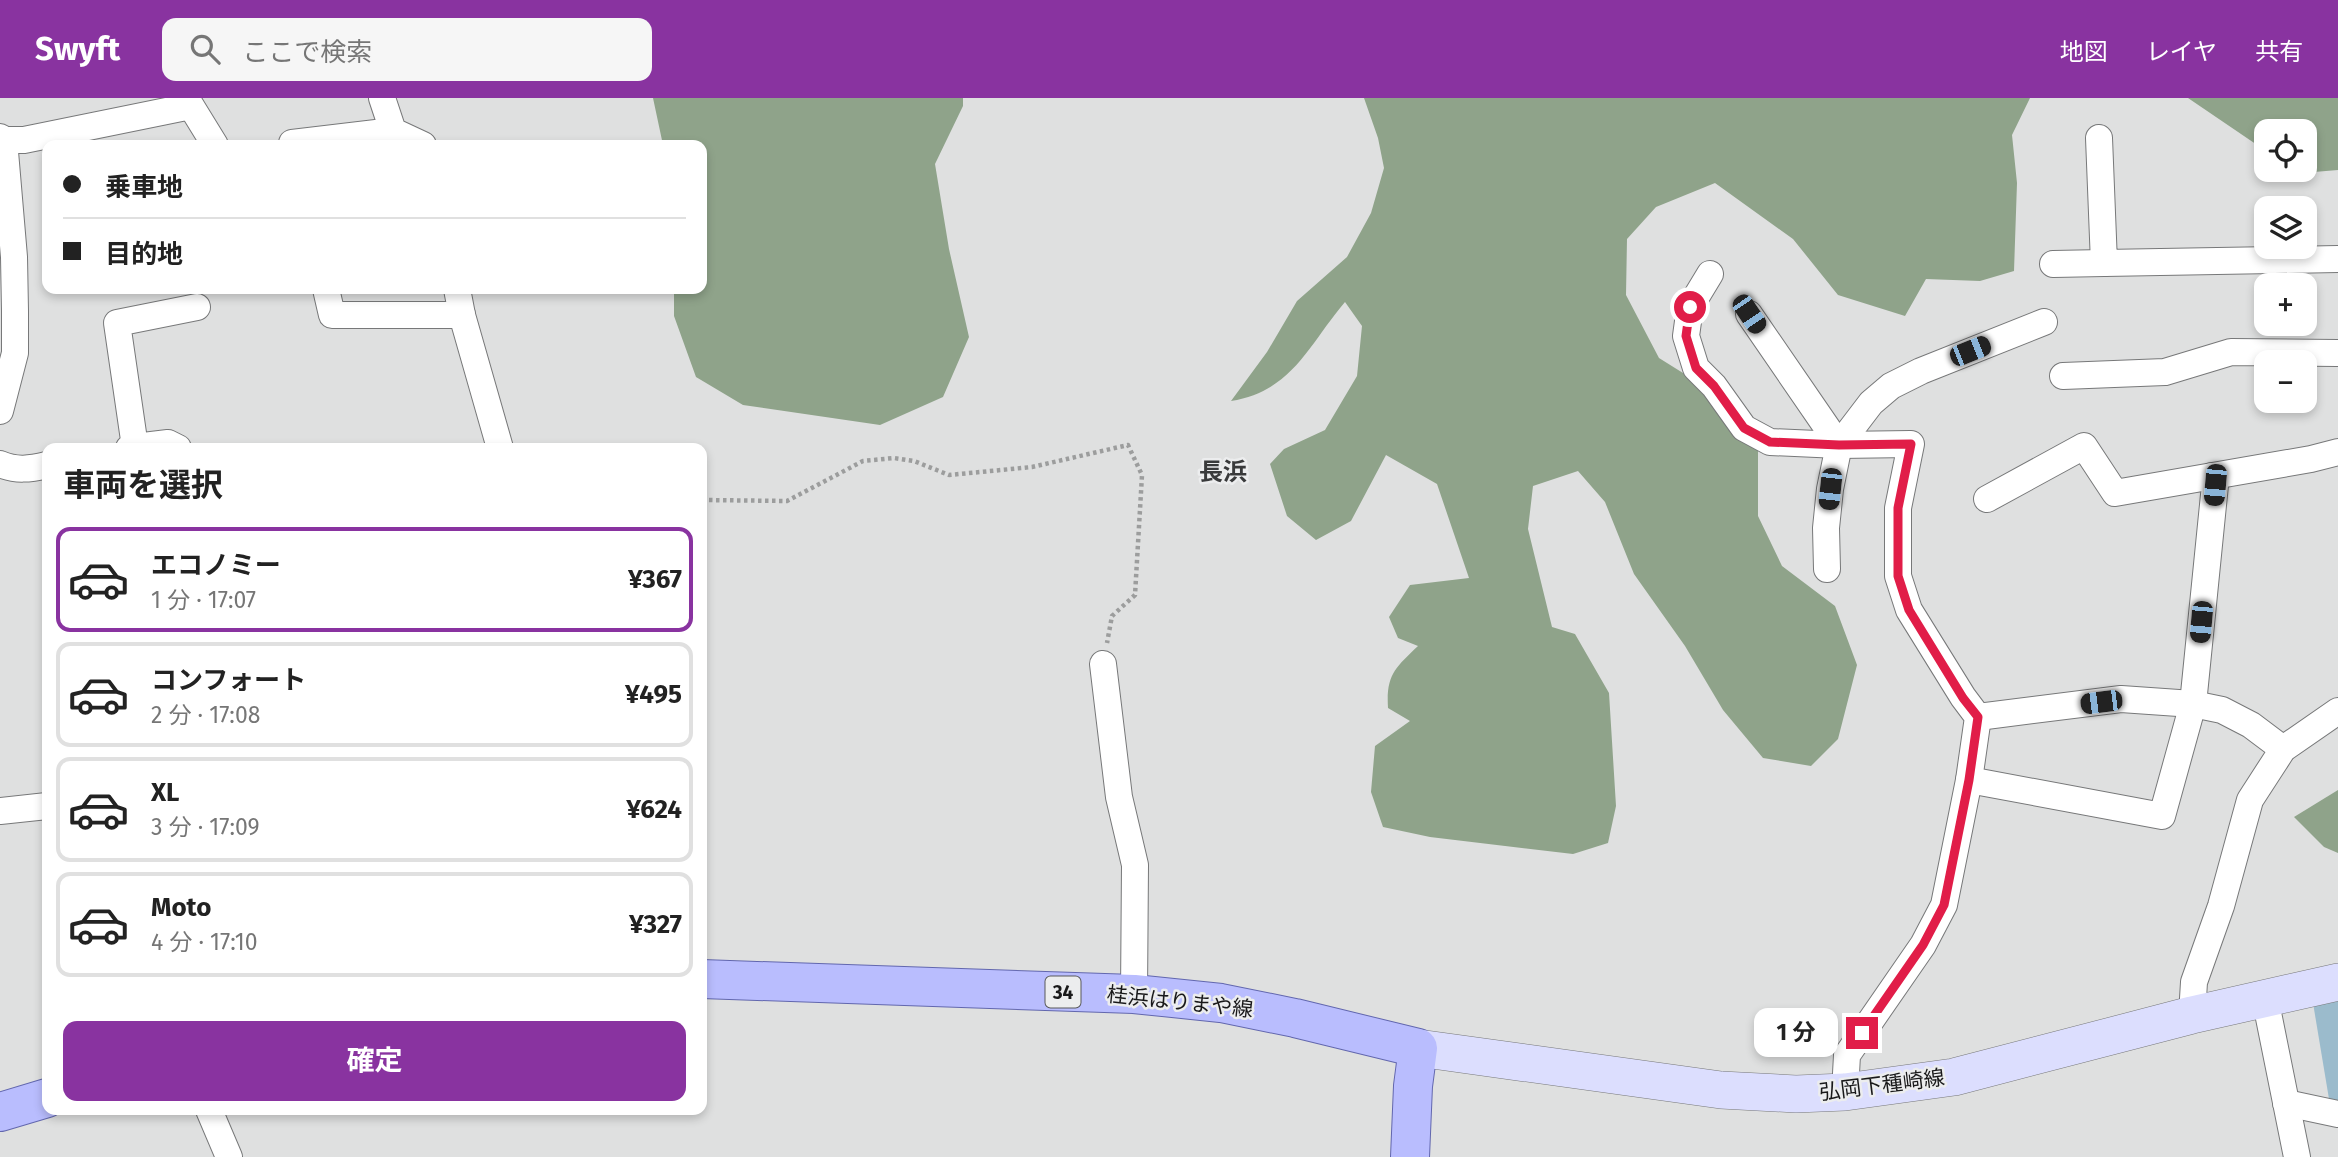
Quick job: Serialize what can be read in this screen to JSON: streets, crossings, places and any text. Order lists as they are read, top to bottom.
{
  "streets": {
    "main road": ["34", "桂浜はりまや線", "弘岡下種崎線"]
  },
  "crossings": [
    ["桂浜はりまや線", "弘岡下種崎線"]
  ],
  "districts": ["長浜"],
  "page": {
    "header": "Swyft",
    "search": "ここで検索",
    "nav": ["地図", "レイヤ", "共有"],
    "map_buttons": ["+", "−"],
    "banner": ["乗車地", "目的地"],
    "heading": "車両を選択",
    "list": [
      {
        "name": "エコノミー",
        "note": "1 分 · 17:07",
        "value": "¥367"
      },
      {
        "name": "コンフォート",
        "note": "2 分 · 17:08",
        "value": "¥495"
      },
      {
        "name": "XL",
        "note": "3 分 · 17:09",
        "value": "¥624"
      },
      {
        "name": "Moto",
        "note": "4 分 · 17:10",
        "value": "¥327"
      }
    ],
    "buttons": "確定",
    "bubble": "1 分"
  }
}
